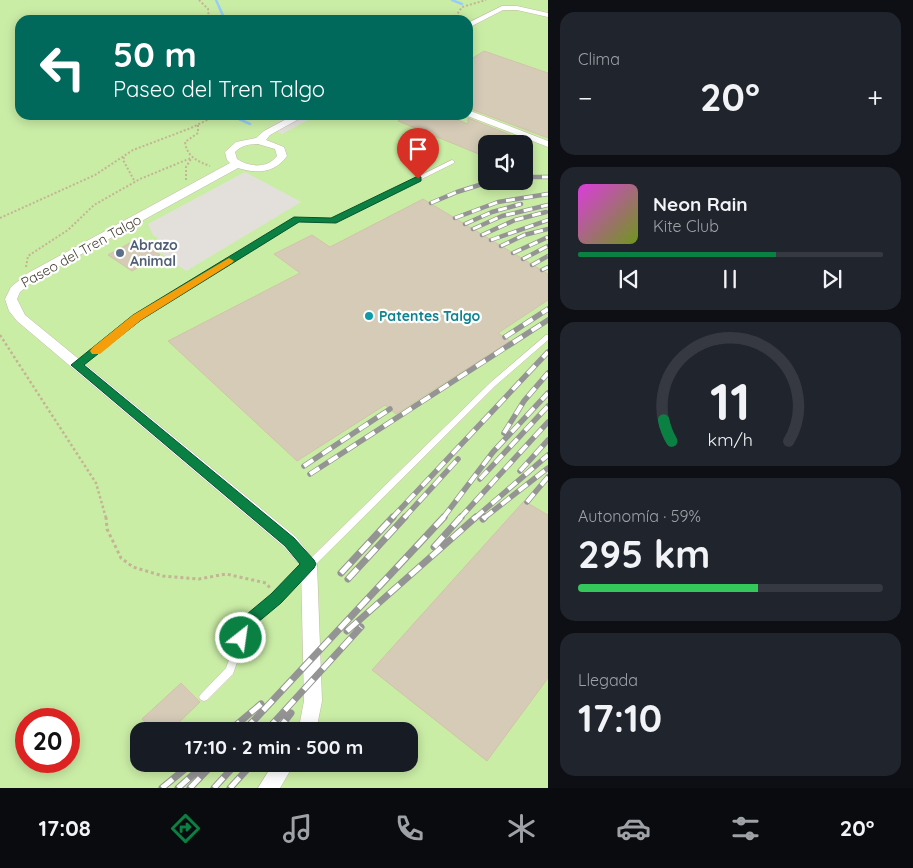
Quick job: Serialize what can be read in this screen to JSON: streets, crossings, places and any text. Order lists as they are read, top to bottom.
{
  "streets": {
    "street": ["Paseo del Tren Talgo"]
  },
  "places": ["Abrazo Animal", "Patentes Talgo"],
  "page": {
    "tile": [
      "Clima",
      ["Autonomía · 59%", "295 km"],
      ["Llegada", "17:10"]
    ],
    "turn": ["50 m", "Paseo del Tren Talgo"],
    "heat": ["−", "20°", "+"],
    "song": ["Neon Rain", "Kite Club"],
    "limit": "20",
    "trip": "17:10 · 2 min · 500 m",
    "tabs": ["17:08", "20°"],
    "gauge": ["11", "km/h"]
  }
}
